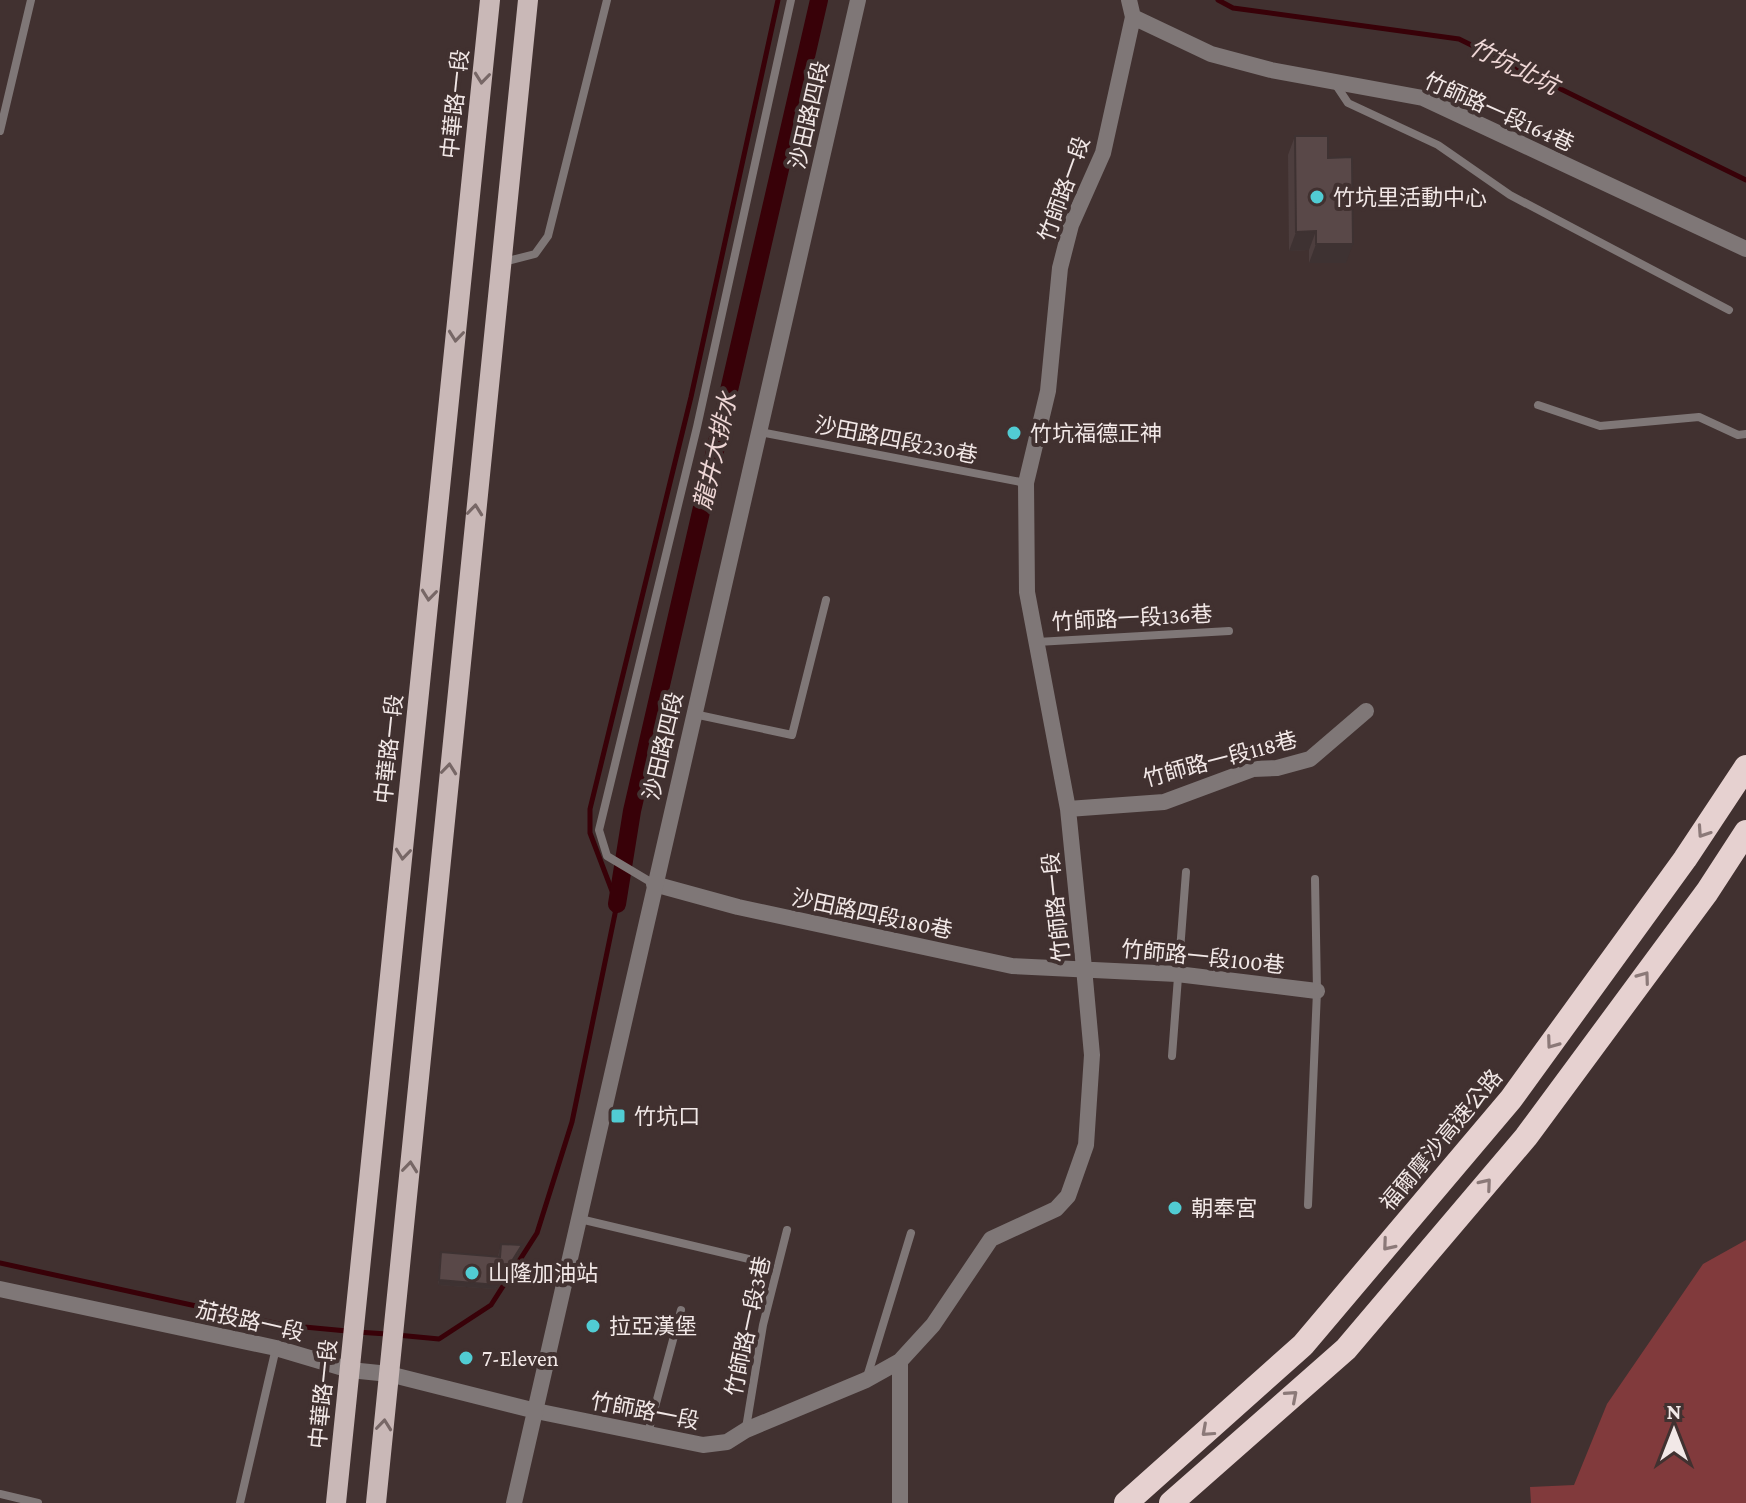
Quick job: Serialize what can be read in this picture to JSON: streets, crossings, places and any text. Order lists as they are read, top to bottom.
{
  "streets": {
    "highway": ["福爾摩沙高速公路"],
    "main road": ["中華路一段"],
    "street": [
      "竹師路一段164巷",
      "沙田路四段",
      "竹師路一段",
      "竹師路一段118巷",
      "沙田路四段180巷",
      "竹師路一段100巷",
      "茄投路一段"
    ],
    "lane": ["沙田路四段230巷", "竹師路一段136巷", "竹師路一段3巷"]
  },
  "crossings": [
    ["中華路一段", "茄投路一段"],
    ["竹師路一段164巷", "竹師路一段"],
    ["沙田路四段", "竹師路一段"],
    ["沙田路四段", "沙田路四段230巷"],
    ["沙田路四段", "沙田路四段180巷"],
    ["沙田路四段", "茄投路一段"],
    ["竹師路一段", "沙田路四段230巷"],
    ["竹師路一段", "竹師路一段136巷"],
    ["竹師路一段", "竹師路一段118巷"],
    ["竹師路一段", "沙田路四段180巷"],
    ["竹師路一段", "竹師路一段100巷"],
    ["竹師路一段", "茄投路一段"],
    ["竹師路一段", "竹師路一段3巷"],
    ["沙田路四段180巷", "竹師路一段100巷"]
  ],
  "water": ["竹坑北坑", "龍井大排水"],
  "places": {
    "other": [
      "竹坑里活動中心",
      "竹坑福德正神",
      "朝奉宮",
      "山隆加油站",
      "拉亞漢堡",
      "7-Eleven"
    ],
    "transit": ["竹坑口"]
  },
  "north": "top"
}
